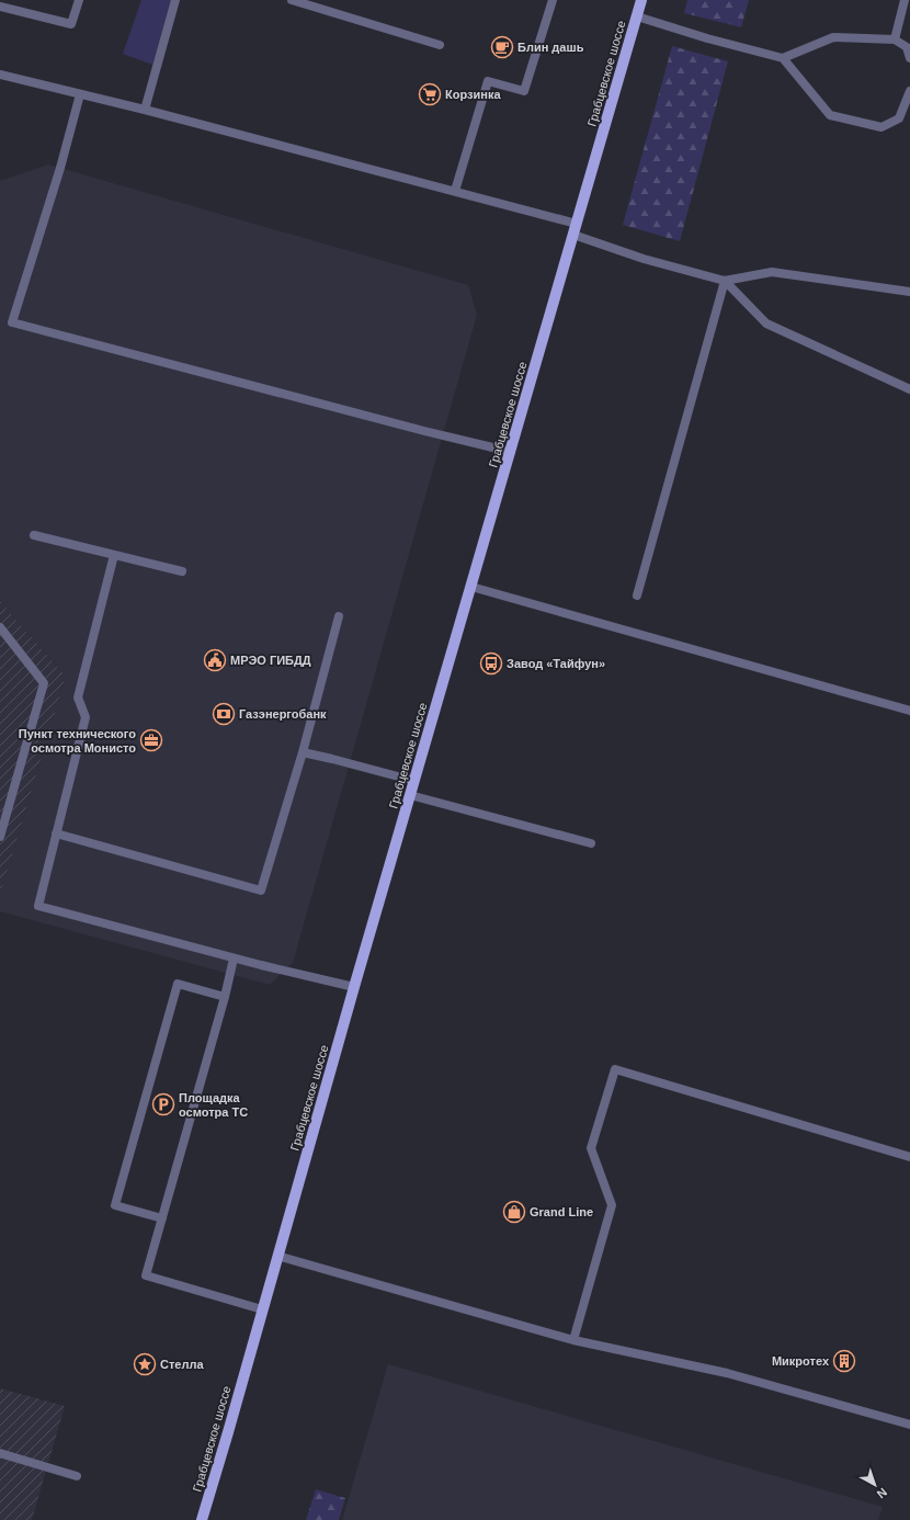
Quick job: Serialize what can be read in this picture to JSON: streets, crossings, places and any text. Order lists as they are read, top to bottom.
{
  "streets": {
    "main road": ["Грабцевское шоссе"]
  },
  "places": {
    "cafe": ["Блин дашь"],
    "supermarket": ["Корзинка"],
    "public building": ["МРЭО ГИБДД"],
    "bus stop": ["Завод «Тайфун»"],
    "bank": ["Газэнергобанк"],
    "office": ["Пункт технического осмотра Монисто"],
    "parking": ["Площадка осмотра ТС"],
    "shop": ["Grand Line"],
    "building": ["Микротех"],
    "place": ["Стелла"]
  },
  "north": "bottom right"
}
